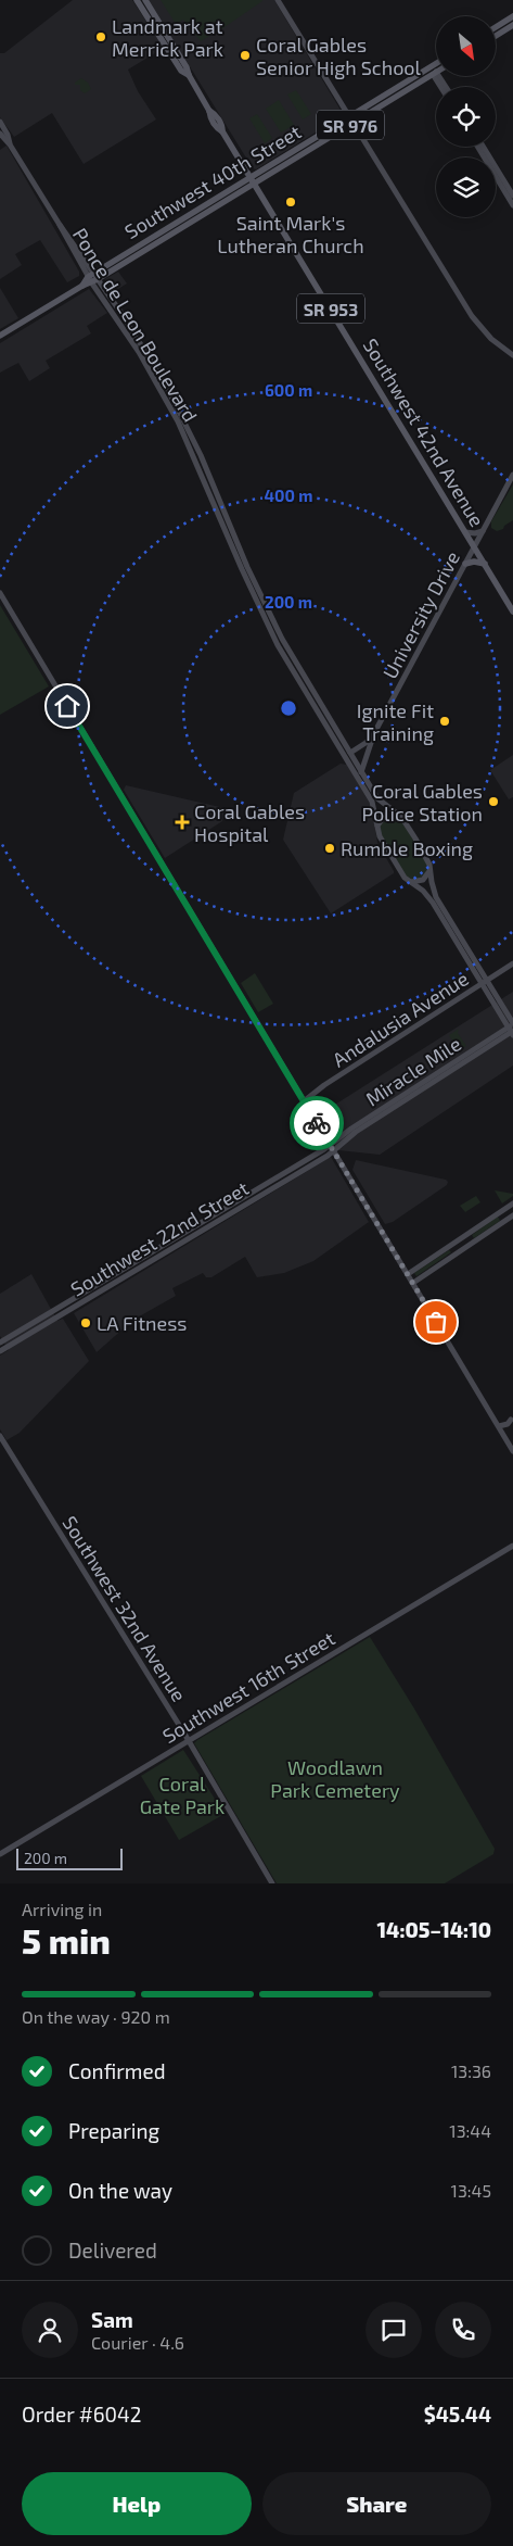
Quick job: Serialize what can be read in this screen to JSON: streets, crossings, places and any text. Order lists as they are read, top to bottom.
{
  "streets": {
    "main road": [
      "SR 976",
      "Southwest 40th Street",
      "SR 953",
      "Southwest 42nd Avenue"
    ],
    "street": [
      "Ponce de Leon Boulevard",
      "University Drive",
      "Andalusia Avenue",
      "Miracle Mile",
      "Southwest 22nd Street",
      "Southwest 32nd Avenue",
      "Southwest 16th Street"
    ]
  },
  "crossings": [
    ["Southwest 40th Street", "Ponce de Leon Boulevard"],
    ["Southwest 40th Street", "Southwest 42nd Avenue"],
    ["Ponce de Leon Boulevard", "University Drive"],
    ["Ponce de Leon Boulevard", "Andalusia Avenue"],
    ["Ponce de Leon Boulevard", "Miracle Mile"],
    ["Southwest 42nd Avenue", "University Drive"],
    ["Miracle Mile", "Southwest 22nd Street"],
    ["Southwest 32nd Avenue", "Southwest 16th Street"]
  ],
  "parks": ["Woodlawn Park Cemetery", "Coral Gate Park"],
  "places": {
    "other": [
      "Landmark at Merrick Park",
      "Coral Gables Senior High School",
      "Saint Mark's Lutheran Church",
      "Ignite Fit Training",
      "Coral Gables Police Station",
      "Rumble Boxing",
      "LA Fitness"
    ],
    "health": ["Coral Gables Hospital"]
  },
  "scale_bar": "200 m",
  "north": "bottom right",
  "page": {
    "scale": "200 m",
    "heading": ["5 min", "Arriving in", "14:05–14:10"],
    "panel": [
      "Sam",
      "Courier · 4.6",
      "Order #6042",
      "$45.44"
    ],
    "bar": "On the way · 920 m",
    "list": [
      ["Confirmed", "13:36"],
      ["Preparing", "13:44"],
      ["On the way", "13:45"],
      "Delivered"
    ],
    "buttons": ["Help", "Share"]
  },
  "rings": ["600 m", "400 m", "200 m"]
}
